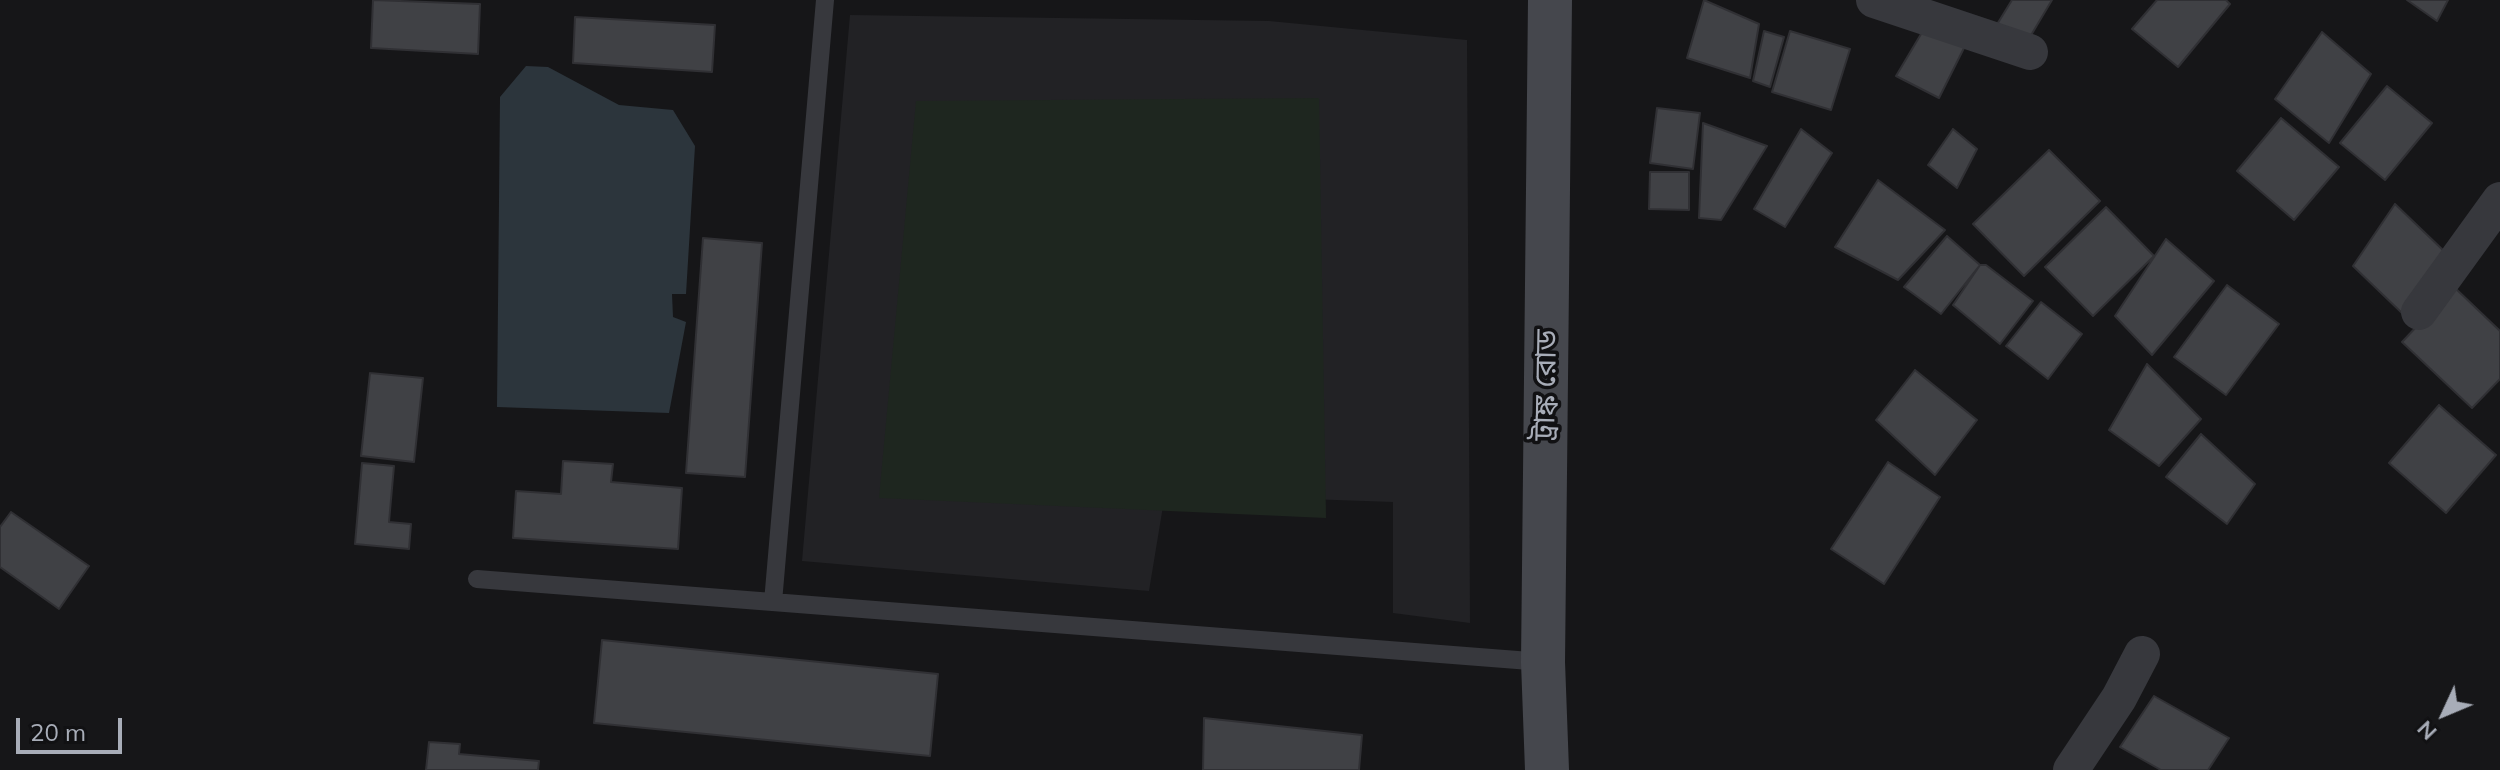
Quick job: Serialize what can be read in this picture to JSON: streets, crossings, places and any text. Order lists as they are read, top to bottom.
{
  "streets": {
    "main road": ["ট্রাঙ্ক রোড"]
  },
  "scale_bar": "20 m",
  "north": "bottom left"
}
